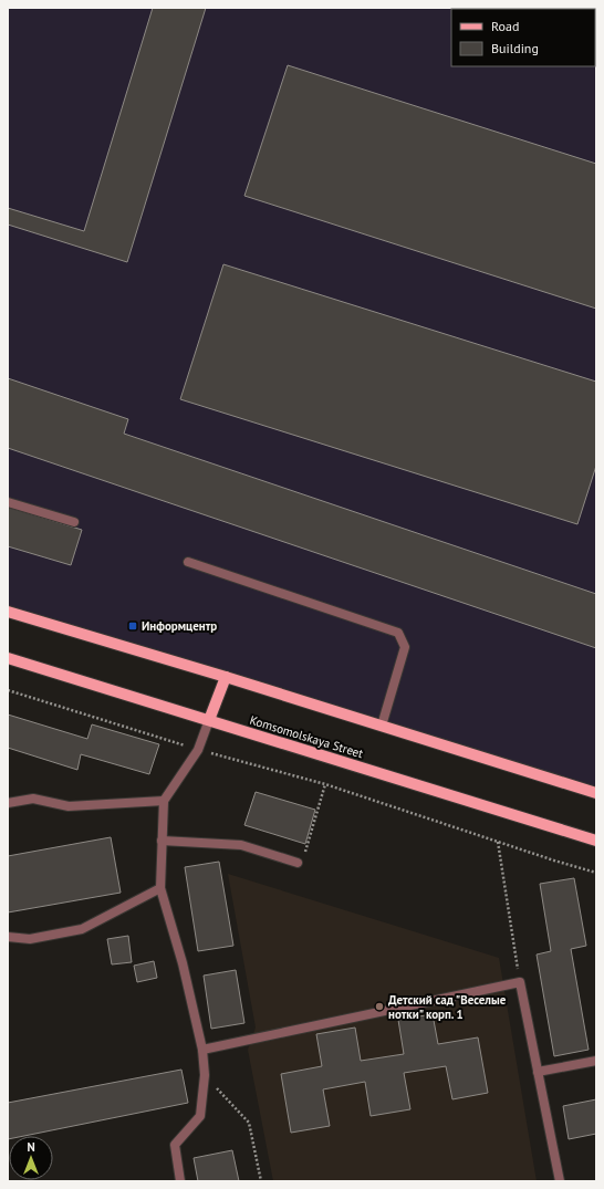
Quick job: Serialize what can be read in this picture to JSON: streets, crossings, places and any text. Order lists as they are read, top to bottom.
{
  "streets": {
    "main road": ["Komsomolskaya Street"]
  },
  "places": {
    "transit": ["Информцентр"],
    "other": ["Детский сад \"Веселые нотки\" корп. 1"]
  },
  "legend": ["Road", "Building"],
  "north": "top"
}
